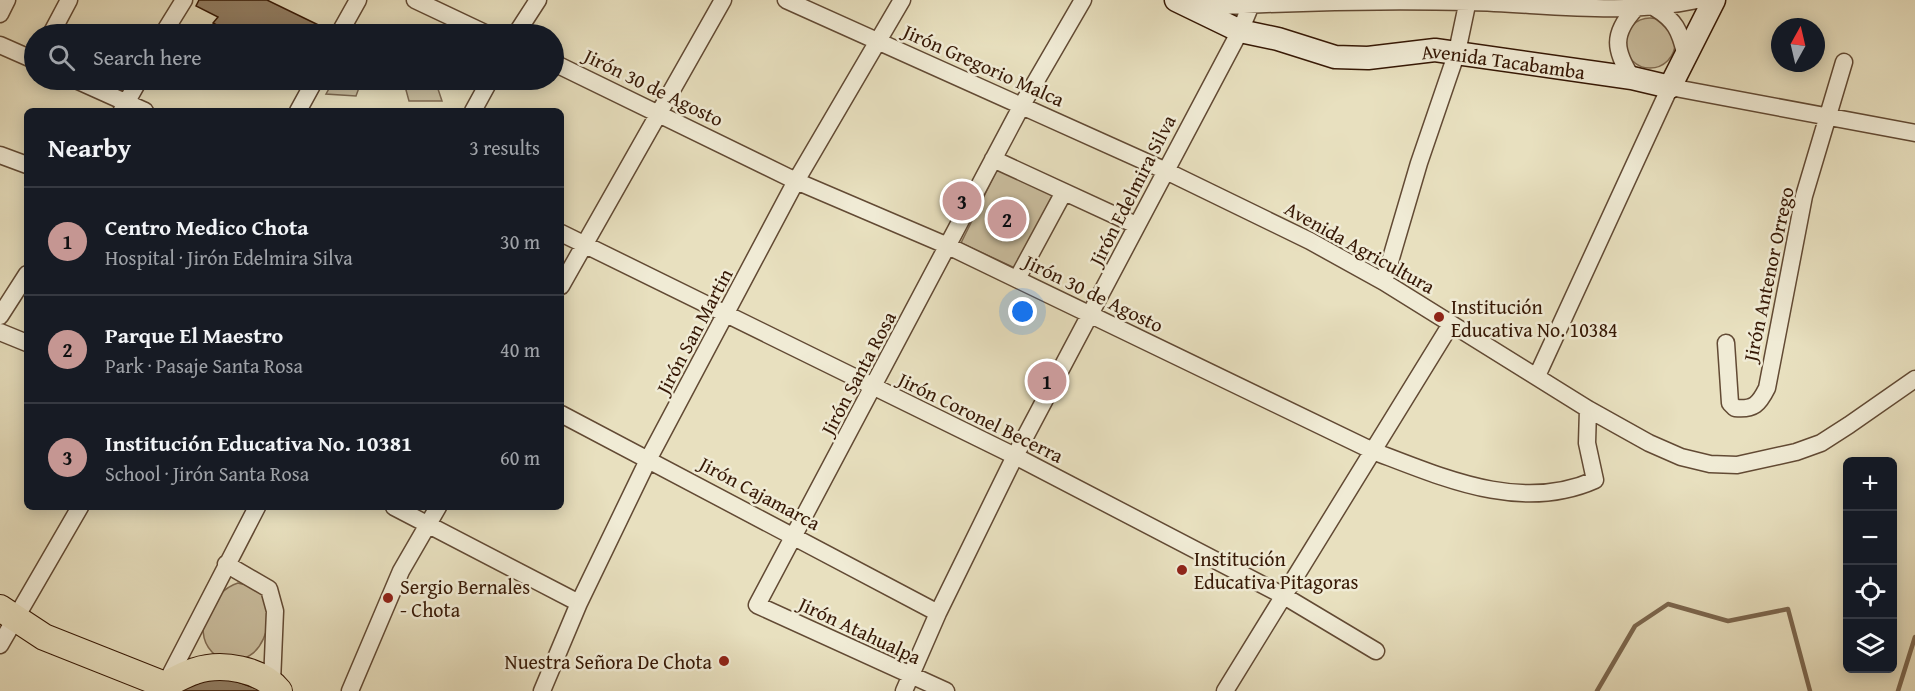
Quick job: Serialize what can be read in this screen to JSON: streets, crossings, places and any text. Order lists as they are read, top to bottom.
{
  "streets": {
    "street": [
      "Avenida Tacabamba",
      "Jirón Gregorio Malca",
      "Jirón 30 de Agosto",
      "Jirón Edelmira Silva",
      "Avenida Agricultura",
      "Jirón Antenor Orrego",
      "Jirón San Martin",
      "Jirón Santa Rosa",
      "Jirón Coronel Becerra",
      "Jirón Cajamarca",
      "Jirón Atahualpa"
    ]
  },
  "crossings": [
    ["Avenida Tacabamba", "Jirón Edelmira Silva"],
    ["Jirón Gregorio Malca", "Jirón Edelmira Silva"],
    ["Jirón Gregorio Malca", "Avenida Agricultura"],
    ["Jirón Gregorio Malca", "Jirón San Martin"],
    ["Jirón Gregorio Malca", "Jirón Santa Rosa"],
    ["Jirón 30 de Agosto", "Jirón Edelmira Silva"],
    ["Jirón 30 de Agosto", "Avenida Agricultura"],
    ["Jirón 30 de Agosto", "Jirón San Martin"],
    ["Jirón 30 de Agosto", "Jirón Santa Rosa"],
    ["Jirón Edelmira Silva", "Avenida Agricultura"],
    ["Jirón Edelmira Silva", "Jirón Coronel Becerra"],
    ["Jirón Edelmira Silva", "Jirón Cajamarca"],
    ["Jirón Edelmira Silva", "Jirón Atahualpa"],
    ["Jirón San Martin", "Jirón Coronel Becerra"],
    ["Jirón San Martin", "Jirón Cajamarca"],
    ["Jirón Santa Rosa", "Jirón Coronel Becerra"],
    ["Jirón Santa Rosa", "Jirón Cajamarca"],
    ["Jirón Santa Rosa", "Jirón Atahualpa"]
  ],
  "places": [
    "Institución Educativa No. 10384",
    "Institución Educativa Pitagoras",
    "Sergio Bernales - Chota",
    "Nuestra Señora De Chota"
  ],
  "north": "top",
  "page": {
    "search": "Search here",
    "heading": ["Nearby", "3 results"],
    "pins": ["3", "2", "1"],
    "list": [
      {
        "mark": "1",
        "name": "Centro Medico Chota",
        "note": "Hospital · Jirón Edelmira Silva",
        "value": "30 m"
      },
      {
        "mark": "2",
        "name": "Parque El Maestro",
        "note": "Park · Pasaje Santa Rosa",
        "value": "40 m"
      },
      {
        "mark": "3",
        "name": "Institución Educativa No. 10381",
        "note": "School · Jirón Santa Rosa",
        "value": "60 m"
      }
    ],
    "map_buttons": ["+", "−"]
  }
}
